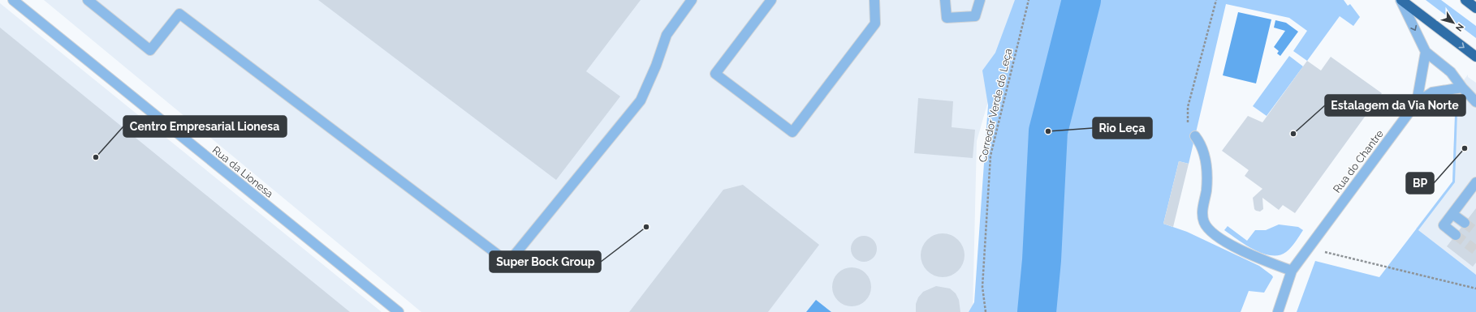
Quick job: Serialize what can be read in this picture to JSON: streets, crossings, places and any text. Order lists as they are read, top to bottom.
{
  "streets": {
    "street": ["Rua do Chantre", "Rua da Lionesa"],
    "path": ["Corredor Verde do Leça"]
  },
  "places": [
    "Rio Leça",
    "Estalagem da Via Norte",
    "BP",
    "Centro Empresarial Lionesa",
    "Super Bock Group"
  ],
  "north": "bottom right"
}
